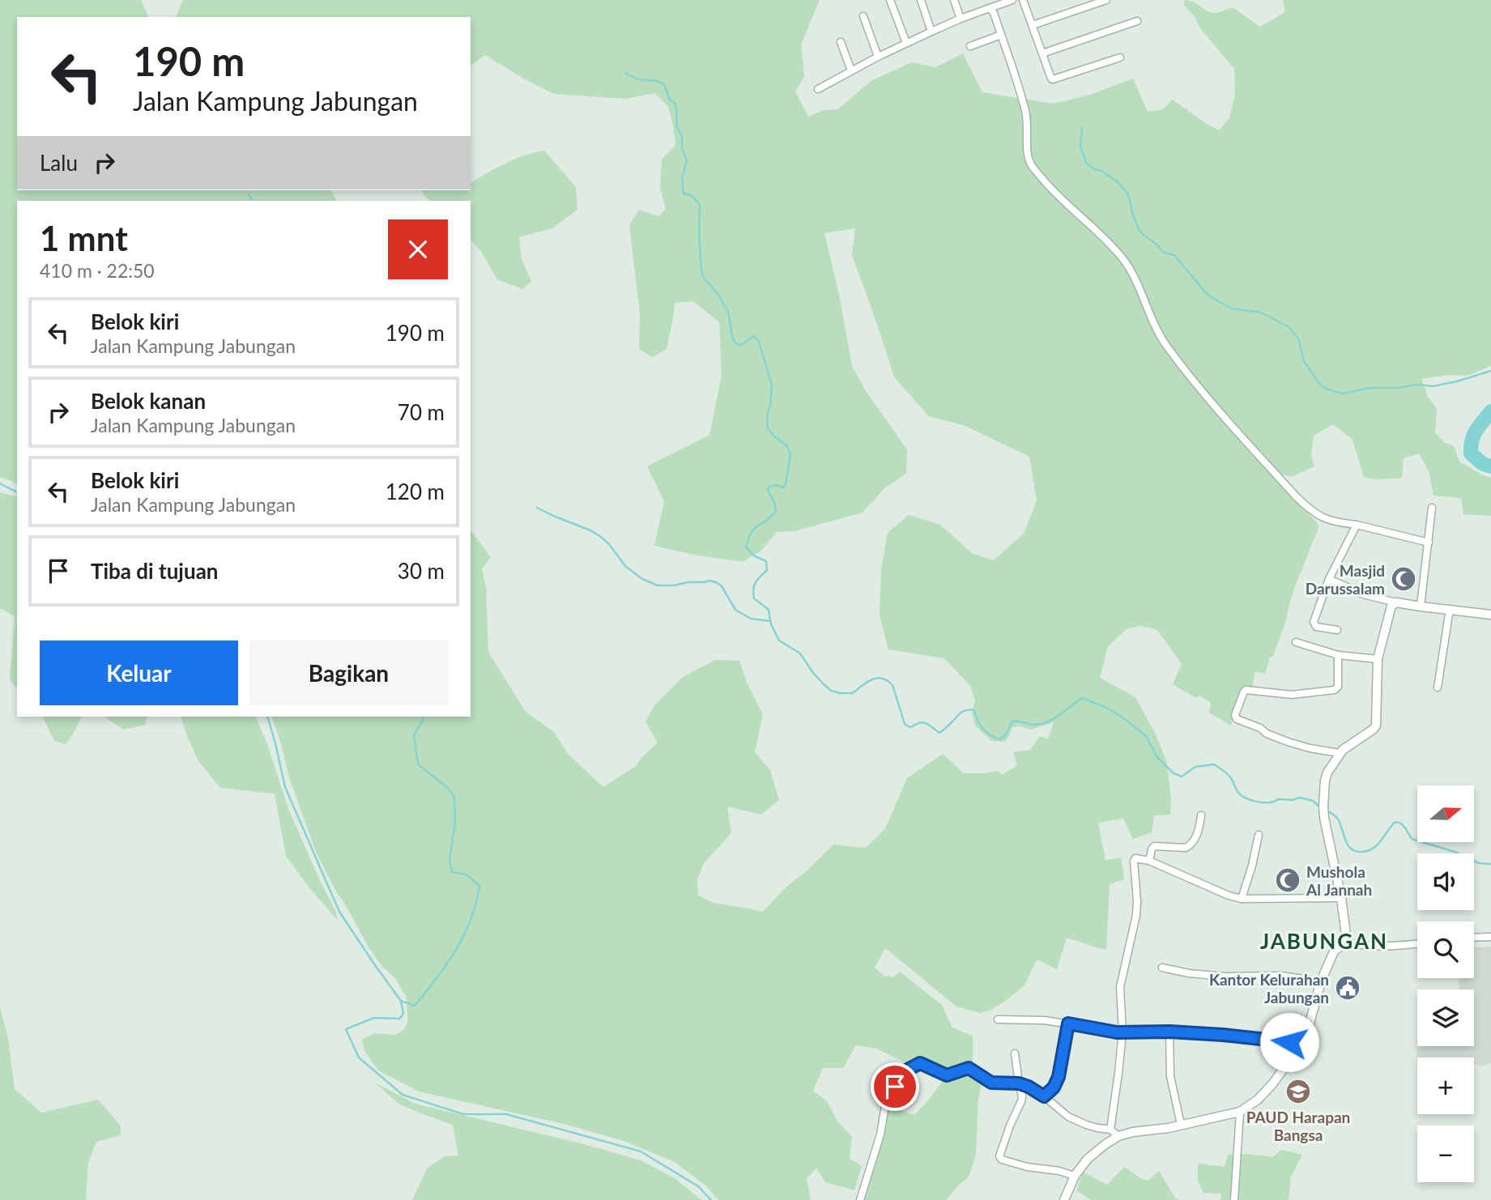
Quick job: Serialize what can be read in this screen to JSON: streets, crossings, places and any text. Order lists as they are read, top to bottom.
{
  "districts": ["JABUNGAN"],
  "places": {
    "mosque": ["Masjid Darussalam", "Mushola Al Jannah"],
    "public building": ["Kantor Kelurahan Jabungan"],
    "school or university": ["PAUD Harapan Bangsa"]
  },
  "north": "right",
  "page": {
    "turn": ["190 m", "Jalan Kampung Jabungan"],
    "then": "Lalu",
    "heading": ["1 mnt", "410 m · 22:50"],
    "list": [
      {
        "name": "Belok kiri",
        "note": "Jalan Kampung Jabungan",
        "value": "190 m"
      },
      {
        "name": "Belok kanan",
        "note": "Jalan Kampung Jabungan",
        "value": "70 m"
      },
      {
        "name": "Belok kiri",
        "note": "Jalan Kampung Jabungan",
        "value": "120 m"
      },
      {
        "name": "Tiba di tujuan",
        "value": "30 m"
      }
    ],
    "buttons": ["Keluar", "Bagikan"],
    "map_buttons": ["+", "−"]
  }
}
